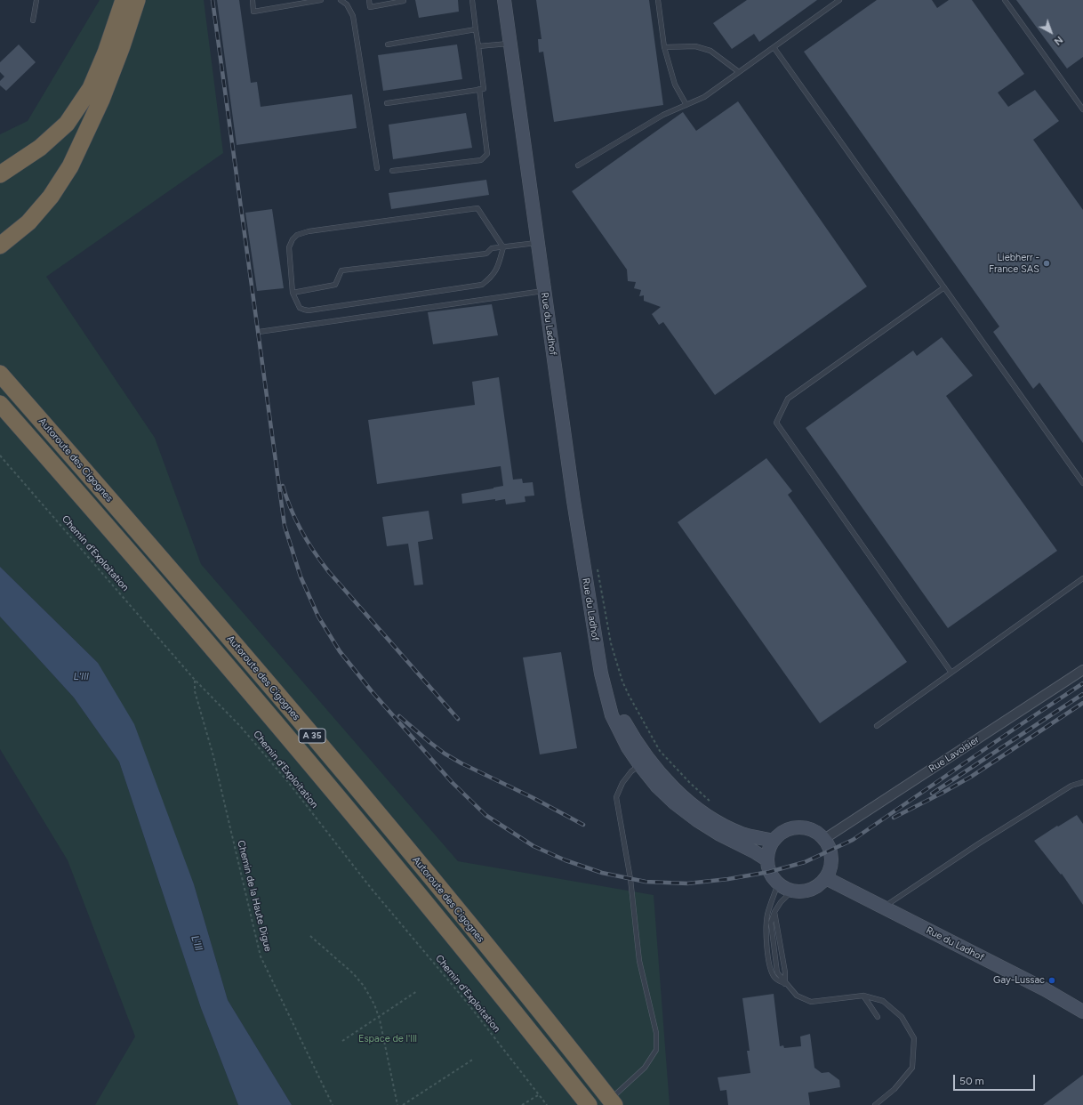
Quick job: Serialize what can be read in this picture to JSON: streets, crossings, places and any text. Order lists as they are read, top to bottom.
{
  "streets": {
    "highway": ["Autoroute des Cigognes", "A 35"],
    "main road": ["Rue du Ladhof"],
    "street": ["Rue Lavoisier"],
    "path": ["Chemin d'Exploitation", "Chemin de la Haute Digue"]
  },
  "crossings": [
    ["Rue du Ladhof", "Rue Lavoisier"],
    ["Chemin d'Exploitation", "Chemin de la Haute Digue"]
  ],
  "water": ["L'Ill"],
  "parks": ["Espace de l'Ill"],
  "places": ["Liebherr - France SAS", "Gay-Lussac"],
  "scale_bar": "50 m",
  "north": "bottom right"
}
